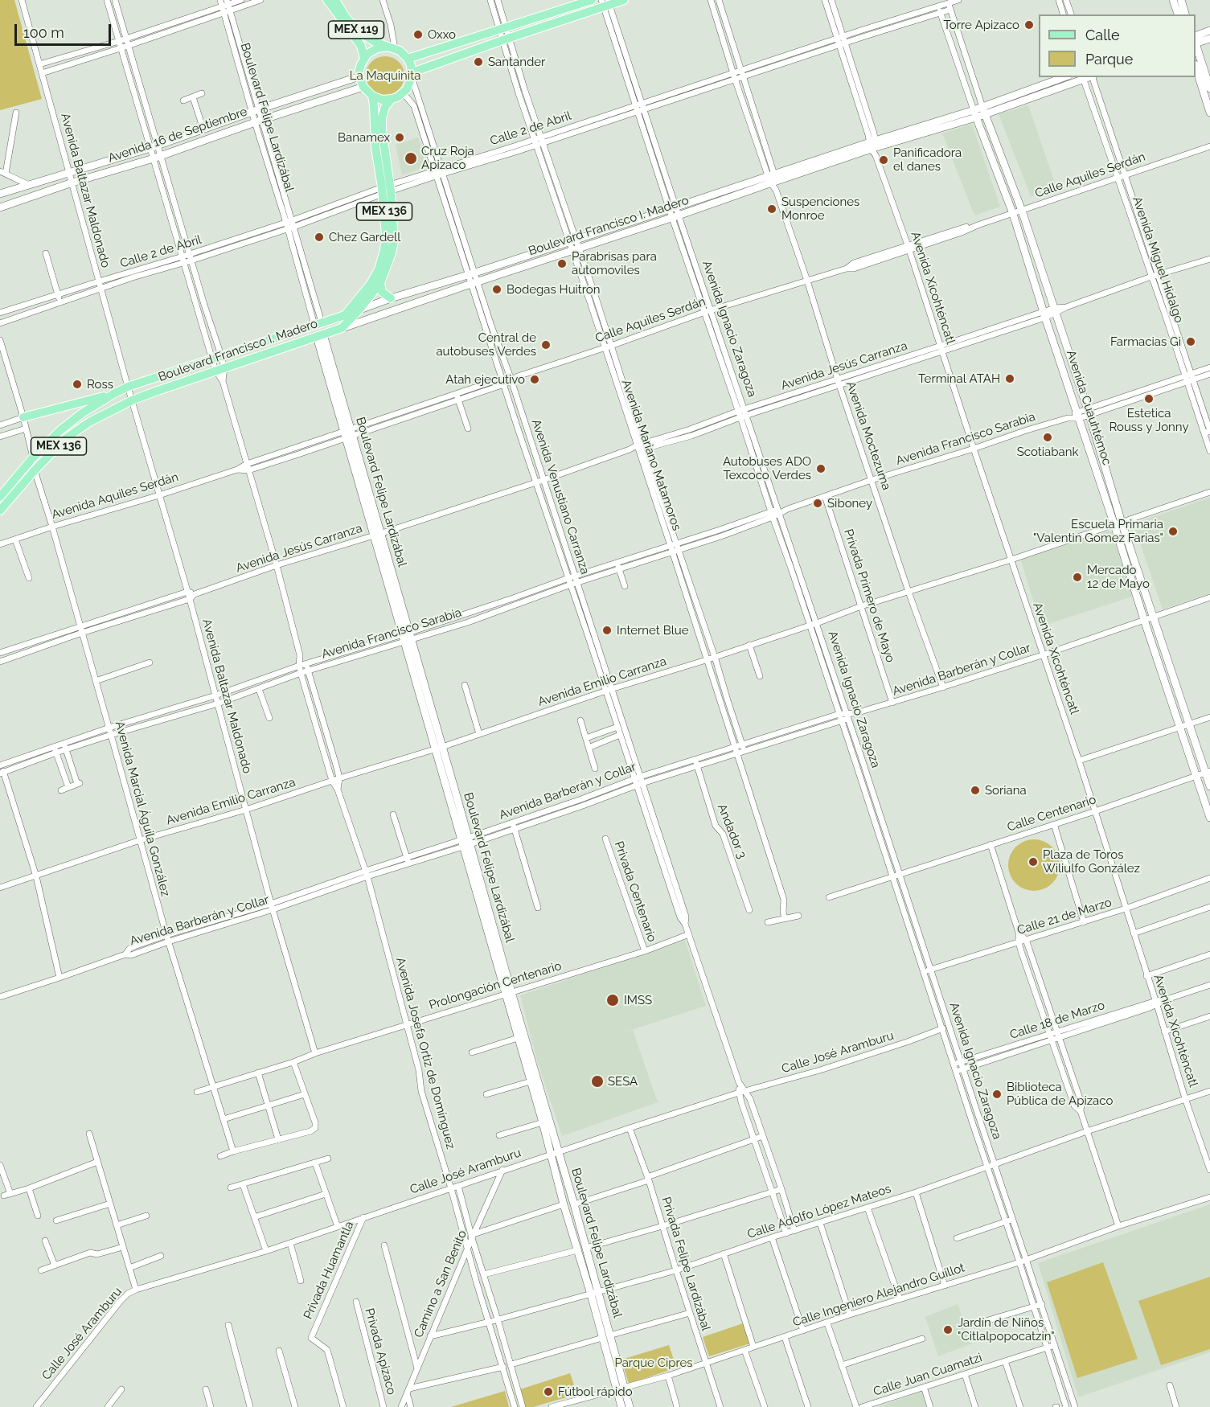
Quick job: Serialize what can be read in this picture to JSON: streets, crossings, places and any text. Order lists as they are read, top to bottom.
{
  "streets": {
    "main road": [
      "MEX 119",
      "Boulevard Felipe Lardizábal",
      "Avenida 16 de Septiembre",
      "MEX 136",
      "Boulevard Francisco I. Madero",
      "Avenida Cuauhtémoc"
    ],
    "street": [
      "Calle 2 de Abril",
      "Calle Aquiles Serdán",
      "Avenida Baltazar Maldonado",
      "Avenida Miguel Hidalgo",
      "Avenida Xicohténcatl",
      "Avenida Ignacio Zaragoza",
      "Avenida Jesús Carranza",
      "Avenida Moctezuma",
      "Avenida Francisco Sarabia",
      "Avenida Mariano Matamoros",
      "Avenida Aquiles Serdán",
      "Avenida Venustiano Carranza",
      "Privada Primero de Mayo",
      "Avenida Barberán y Collar",
      "Avenida Emilio Carranza",
      "Avenida Marcial Águila González",
      "Calle Centenario",
      "Andador 3",
      "Privada Centenario",
      "Calle 21 de Marzo",
      "Prolongación Centenario",
      "Calle 18 de Marzo",
      "Calle José Aramburu",
      "Avenida Josefa Ortiz de Domínguez",
      "Calle Adolfo López Mateos",
      "Privada Felipe Lardizábal",
      "Privada Huamantla",
      "Camino a San Benito",
      "Calle Ingeniero Alejandro Guillot",
      "Privada Apizaco",
      "Calle Juan Cuamatzi"
    ]
  },
  "crossings": [
    ["MEX 119", "Avenida 16 de Septiembre"],
    ["MEX 119", "MEX 136"],
    ["MEX 119", "Avenida Venustiano Carranza"],
    ["Boulevard Felipe Lardizábal", "Calle 2 de Abril"],
    ["Boulevard Felipe Lardizábal", "Avenida 16 de Septiembre"],
    ["Boulevard Felipe Lardizábal", "Calle Aquiles Serdán"],
    ["Boulevard Felipe Lardizábal", "Boulevard Francisco I. Madero"],
    ["Boulevard Felipe Lardizábal", "Avenida Jesús Carranza"],
    ["Boulevard Felipe Lardizábal", "Avenida Francisco Sarabia"],
    ["Boulevard Felipe Lardizábal", "Avenida Barberán y Collar"],
    ["Boulevard Felipe Lardizábal", "Avenida Emilio Carranza"],
    ["Boulevard Felipe Lardizábal", "Prolongación Centenario"],
    ["Boulevard Felipe Lardizábal", "Calle José Aramburu"],
    ["Boulevard Felipe Lardizábal", "Calle Adolfo López Mateos"],
    ["Boulevard Felipe Lardizábal", "Calle Ingeniero Alejandro Guillot"],
    ["Calle 2 de Abril", "Avenida Baltazar Maldonado"],
    ["Calle 2 de Abril", "MEX 136"],
    ["Calle 2 de Abril", "Avenida Xicohténcatl"],
    ["Calle 2 de Abril", "Avenida Ignacio Zaragoza"],
    ["Calle 2 de Abril", "Avenida Cuauhtémoc"],
    ["Calle 2 de Abril", "Avenida Moctezuma"],
    ["Calle 2 de Abril", "Avenida Mariano Matamoros"],
    ["Calle 2 de Abril", "Avenida Venustiano Carranza"],
    ["Calle 2 de Abril", "Avenida Josefa Ortiz de Domínguez"],
    ["Avenida 16 de Septiembre", "Avenida Baltazar Maldonado"],
    ["Avenida 16 de Septiembre", "MEX 136"],
    ["Avenida 16 de Septiembre", "Avenida Venustiano Carranza"],
    ["Avenida 16 de Septiembre", "Avenida Josefa Ortiz de Domínguez"],
    ["Calle Aquiles Serdán", "Avenida Miguel Hidalgo"],
    ["Calle Aquiles Serdán", "Avenida Xicohténcatl"],
    ["Calle Aquiles Serdán", "Avenida Ignacio Zaragoza"],
    ["Calle Aquiles Serdán", "Avenida Cuauhtémoc"],
    ["Calle Aquiles Serdán", "Avenida Moctezuma"],
    ["Calle Aquiles Serdán", "Avenida Mariano Matamoros"],
    ["Calle Aquiles Serdán", "Avenida Aquiles Serdán"],
    ["Calle Aquiles Serdán", "Avenida Venustiano Carranza"],
    ["Calle Aquiles Serdán", "Avenida Josefa Ortiz de Domínguez"],
    ["Avenida Baltazar Maldonado", "MEX 136"],
    ["Avenida Baltazar Maldonado", "Boulevard Francisco I. Madero"],
    ["Avenida Baltazar Maldonado", "Avenida Jesús Carranza"],
    ["Avenida Baltazar Maldonado", "Avenida Francisco Sarabia"],
    ["Avenida Baltazar Maldonado", "Avenida Aquiles Serdán"],
    ["Avenida Baltazar Maldonado", "Avenida Barberán y Collar"],
    ["Avenida Baltazar Maldonado", "Avenida Emilio Carranza"],
    ["Avenida Baltazar Maldonado", "Prolongación Centenario"],
    ["MEX 136", "Boulevard Francisco I. Madero"],
    ["MEX 136", "Avenida Venustiano Carranza"],
    ["MEX 136", "Avenida Marcial Águila González"],
    ["Boulevard Francisco I. Madero", "Avenida Miguel Hidalgo"],
    ["Boulevard Francisco I. Madero", "Avenida Xicohténcatl"],
    ["Boulevard Francisco I. Madero", "Avenida Ignacio Zaragoza"],
    ["Boulevard Francisco I. Madero", "Avenida Cuauhtémoc"],
    ["Boulevard Francisco I. Madero", "Avenida Moctezuma"],
    ["Boulevard Francisco I. Madero", "Avenida Mariano Matamoros"],
    ["Boulevard Francisco I. Madero", "Avenida Venustiano Carranza"],
    ["Boulevard Francisco I. Madero", "Avenida Josefa Ortiz de Domínguez"],
    ["Avenida Miguel Hidalgo", "Avenida Jesús Carranza"],
    ["Avenida Miguel Hidalgo", "Avenida Francisco Sarabia"],
    ["Avenida Xicohténcatl", "Avenida Jesús Carranza"],
    ["Avenida Xicohténcatl", "Avenida Francisco Sarabia"],
    ["Avenida Xicohténcatl", "Avenida Barberán y Collar"],
    ["Avenida Xicohténcatl", "Avenida Emilio Carranza"],
    ["Avenida Xicohténcatl", "Calle Centenario"],
    ["Avenida Xicohténcatl", "Calle 21 de Marzo"],
    ["Avenida Xicohténcatl", "Calle 18 de Marzo"],
    ["Avenida Xicohténcatl", "Calle Adolfo López Mateos"],
    ["Avenida Ignacio Zaragoza", "Avenida Jesús Carranza"],
    ["Avenida Ignacio Zaragoza", "Avenida Francisco Sarabia"],
    ["Avenida Ignacio Zaragoza", "Avenida Barberán y Collar"],
    ["Avenida Ignacio Zaragoza", "Avenida Emilio Carranza"],
    ["Avenida Ignacio Zaragoza", "Calle Centenario"],
    ["Avenida Ignacio Zaragoza", "Calle 21 de Marzo"],
    ["Avenida Ignacio Zaragoza", "Calle 18 de Marzo"],
    ["Avenida Ignacio Zaragoza", "Calle José Aramburu"],
    ["Avenida Ignacio Zaragoza", "Calle Adolfo López Mateos"],
    ["Avenida Ignacio Zaragoza", "Calle Ingeniero Alejandro Guillot"],
    ["Avenida Ignacio Zaragoza", "Calle Juan Cuamatzi"],
    ["Avenida Jesús Carranza", "Avenida Cuauhtémoc"],
    ["Avenida Jesús Carranza", "Avenida Moctezuma"],
    ["Avenida Jesús Carranza", "Avenida Mariano Matamoros"],
    ["Avenida Jesús Carranza", "Avenida Venustiano Carranza"],
    ["Avenida Jesús Carranza", "Avenida Josefa Ortiz de Domínguez"],
    ["Avenida Cuauhtémoc", "Avenida Francisco Sarabia"],
    ["Avenida Cuauhtémoc", "Avenida Barberán y Collar"],
    ["Avenida Cuauhtémoc", "Avenida Emilio Carranza"],
    ["Avenida Cuauhtémoc", "Calle Centenario"],
    ["Avenida Moctezuma", "Avenida Francisco Sarabia"],
    ["Avenida Moctezuma", "Avenida Barberán y Collar"],
    ["Avenida Moctezuma", "Avenida Emilio Carranza"],
    ["Avenida Francisco Sarabia", "Avenida Mariano Matamoros"],
    ["Avenida Francisco Sarabia", "Avenida Venustiano Carranza"],
    ["Avenida Francisco Sarabia", "Privada Primero de Mayo"],
    ["Avenida Francisco Sarabia", "Avenida Marcial Águila González"],
    ["Avenida Francisco Sarabia", "Avenida Josefa Ortiz de Domínguez"],
    ["Avenida Mariano Matamoros", "Avenida Barberán y Collar"],
    ["Avenida Mariano Matamoros", "Avenida Emilio Carranza"],
    ["Avenida Aquiles Serdán", "Avenida Marcial Águila González"],
    ["Avenida Aquiles Serdán", "Avenida Josefa Ortiz de Domínguez"],
    ["Avenida Venustiano Carranza", "Avenida Barberán y Collar"],
    ["Avenida Venustiano Carranza", "Avenida Emilio Carranza"],
    ["Avenida Venustiano Carranza", "Prolongación Centenario"],
    ["Avenida Venustiano Carranza", "Calle José Aramburu"],
    ["Avenida Venustiano Carranza", "Calle Adolfo López Mateos"],
    ["Privada Primero de Mayo", "Avenida Barberán y Collar"],
    ["Privada Primero de Mayo", "Avenida Emilio Carranza"],
    ["Avenida Barberán y Collar", "Avenida Marcial Águila González"],
    ["Avenida Barberán y Collar", "Andador 3"],
    ["Avenida Barberán y Collar", "Avenida Josefa Ortiz de Domínguez"],
    ["Avenida Emilio Carranza", "Avenida Marcial Águila González"],
    ["Avenida Emilio Carranza", "Avenida Josefa Ortiz de Domínguez"],
    ["Avenida Marcial Águila González", "Prolongación Centenario"],
    ["Privada Centenario", "Prolongación Centenario"],
    ["Prolongación Centenario", "Avenida Josefa Ortiz de Domínguez"],
    ["Calle José Aramburu", "Avenida Josefa Ortiz de Domínguez"],
    ["Calle José Aramburu", "Privada Felipe Lardizábal"],
    ["Calle José Aramburu", "Privada Huamantla"],
    ["Calle José Aramburu", "Camino a San Benito"],
    ["Avenida Josefa Ortiz de Domínguez", "Calle Adolfo López Mateos"],
    ["Avenida Josefa Ortiz de Domínguez", "Camino a San Benito"],
    ["Calle Adolfo López Mateos", "Privada Felipe Lardizábal"],
    ["Calle Adolfo López Mateos", "Camino a San Benito"],
    ["Privada Felipe Lardizábal", "Calle Ingeniero Alejandro Guillot"]
  ],
  "parks": ["La Maquinita", "Parque Cipres"],
  "places": [
    "Torre Apizaco",
    "Oxxo",
    "Santander",
    "Banamex",
    "Cruz Roja Apizaco",
    "Panificadora el danes",
    "Suspenciones Monroe",
    "Chez Gardell",
    "Parabrisas para automoviles",
    "Bodegas Huitron",
    "Farmacias Gi",
    "Central de autobuses Verdes",
    "Terminal ATAH",
    "Atah ejecutivo",
    "Ross",
    "Estetica Rouss y Jonny",
    "Scotiabank",
    "Autobuses ADO Texcoco Verdes",
    "Siboney",
    "Escuela Primaria \"Valentin Gomez Farias\"",
    "Mercado 12 de Mayo",
    "Internet Blue",
    "Soriana",
    "Plaza de Toros Wiliulfo González",
    "IMSS",
    "SESA",
    "Biblioteca Pública de Apizaco",
    "Jardín de Niños \"Citlalpopocatzin\"",
    "Fútbol rápido"
  ],
  "legend": ["Calle", "Parque"],
  "scale_bar": "100 m"
}
